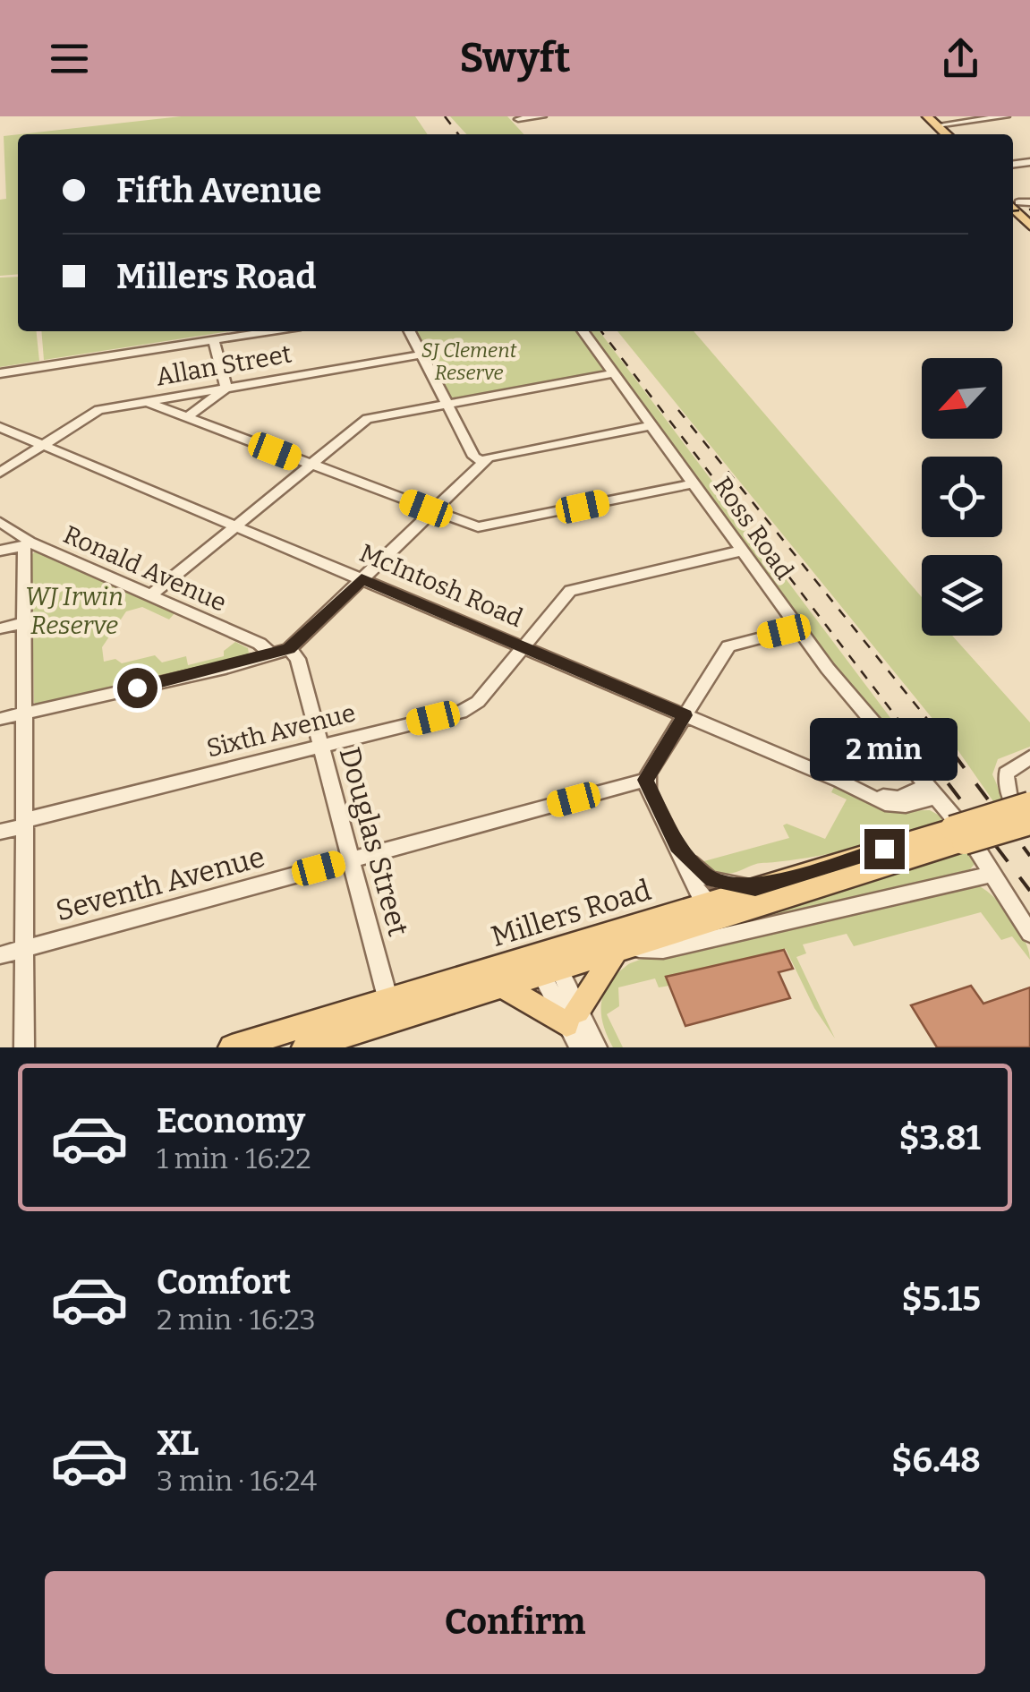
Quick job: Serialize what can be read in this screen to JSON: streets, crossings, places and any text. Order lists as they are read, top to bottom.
{
  "streets": {
    "main road": ["Millers Road"],
    "street": [
      "Allan Street",
      "Ross Road",
      "Ronald Avenue",
      "McIntosh Road",
      "Sixth Avenue",
      "Douglas Street",
      "Seventh Avenue"
    ]
  },
  "crossings": [
    ["Allan Street", "McIntosh Road"],
    ["Ross Road", "McIntosh Road"],
    ["Ross Road", "Sixth Avenue"],
    ["Ross Road", "Millers Road"],
    ["Ronald Avenue", "Douglas Street"],
    ["McIntosh Road", "Sixth Avenue"],
    ["Sixth Avenue", "Douglas Street"],
    ["Douglas Street", "Seventh Avenue"],
    ["Douglas Street", "Millers Road"]
  ],
  "parks": ["SJ Clement Reserve", "WJ Irwin Reserve"],
  "north": "bottom left",
  "page": {
    "header": "Swyft",
    "banner": ["Fifth Avenue", "Millers Road"],
    "bubble": "2 min",
    "list": [
      {
        "name": "Economy",
        "note": "1 min · 16:22",
        "value": "$3.81"
      },
      {
        "name": "Comfort",
        "note": "2 min · 16:23",
        "value": "$5.15"
      },
      {
        "name": "XL",
        "note": "3 min · 16:24",
        "value": "$6.48"
      }
    ],
    "buttons": "Confirm"
  }
}
